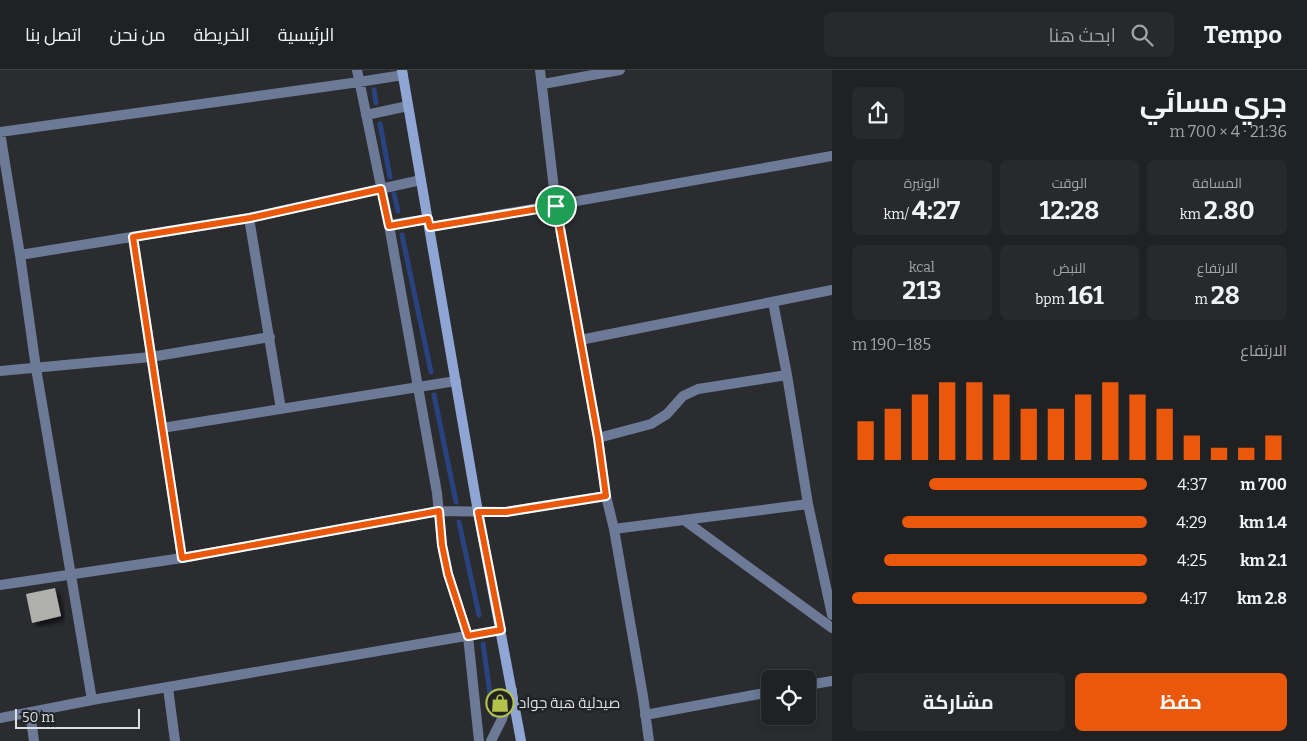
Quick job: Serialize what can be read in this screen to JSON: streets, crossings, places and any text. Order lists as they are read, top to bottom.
{
  "places": {
    "shop": ["صيدلية هبة جواد"]
  },
  "scale_bar": "50 m",
  "page": {
    "header": "Tempo",
    "search": "ابحث هنا",
    "nav": [
      "الرئيسية",
      "الخريطة",
      "من نحن",
      "اتصل بنا"
    ],
    "heading": ["جري مسائي", "21:36 · 4 × 700 m"],
    "stats": [
      ["المسافة", "2.80 km"],
      ["الوقت", "12:28"],
      ["الوتيرة", "4:27 /km"],
      ["الارتفاع", "28 m"],
      ["النبض", "161 bpm"],
      ["kcal", "213"]
    ],
    "chart": ["الارتفاع", "185–190 m"],
    "list": [
      {
        "name": "700 m",
        "note": "4:37"
      },
      {
        "name": "1.4 km",
        "note": "4:29"
      },
      {
        "name": "2.1 km",
        "note": "4:25"
      },
      {
        "name": "2.8 km",
        "note": "4:17"
      }
    ],
    "buttons": ["حفظ", "مشاركة"],
    "scale": "50 m"
  }
}
